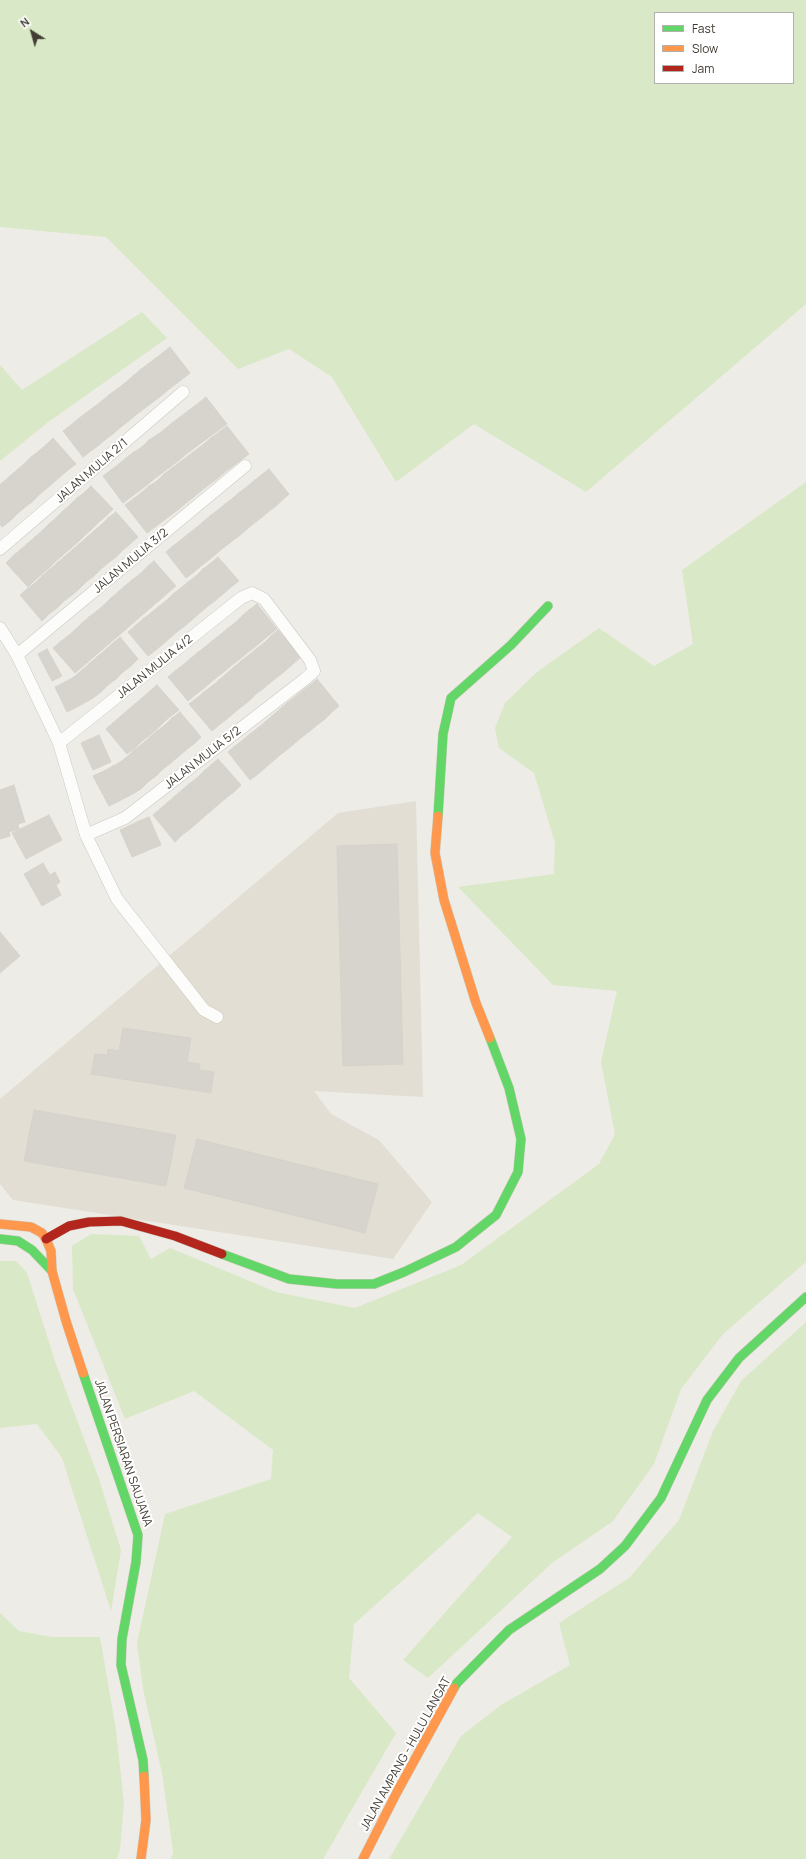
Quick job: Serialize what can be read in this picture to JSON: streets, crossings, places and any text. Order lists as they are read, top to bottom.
{
  "streets": {
    "street": [
      "JALAN MULIA 2/1",
      "JALAN MULIA 3/2",
      "JALAN MULIA 4/2",
      "JALAN MULIA 5/2",
      "JALAN PERSIARAN SAUJANA",
      "JALAN AMPANG - HULU LANGAT"
    ]
  },
  "crossings": [
    ["JALAN MULIA 4/2", "JALAN MULIA 5/2"]
  ],
  "legend": ["Fast", "Slow", "Jam"],
  "north": "top left"
}
